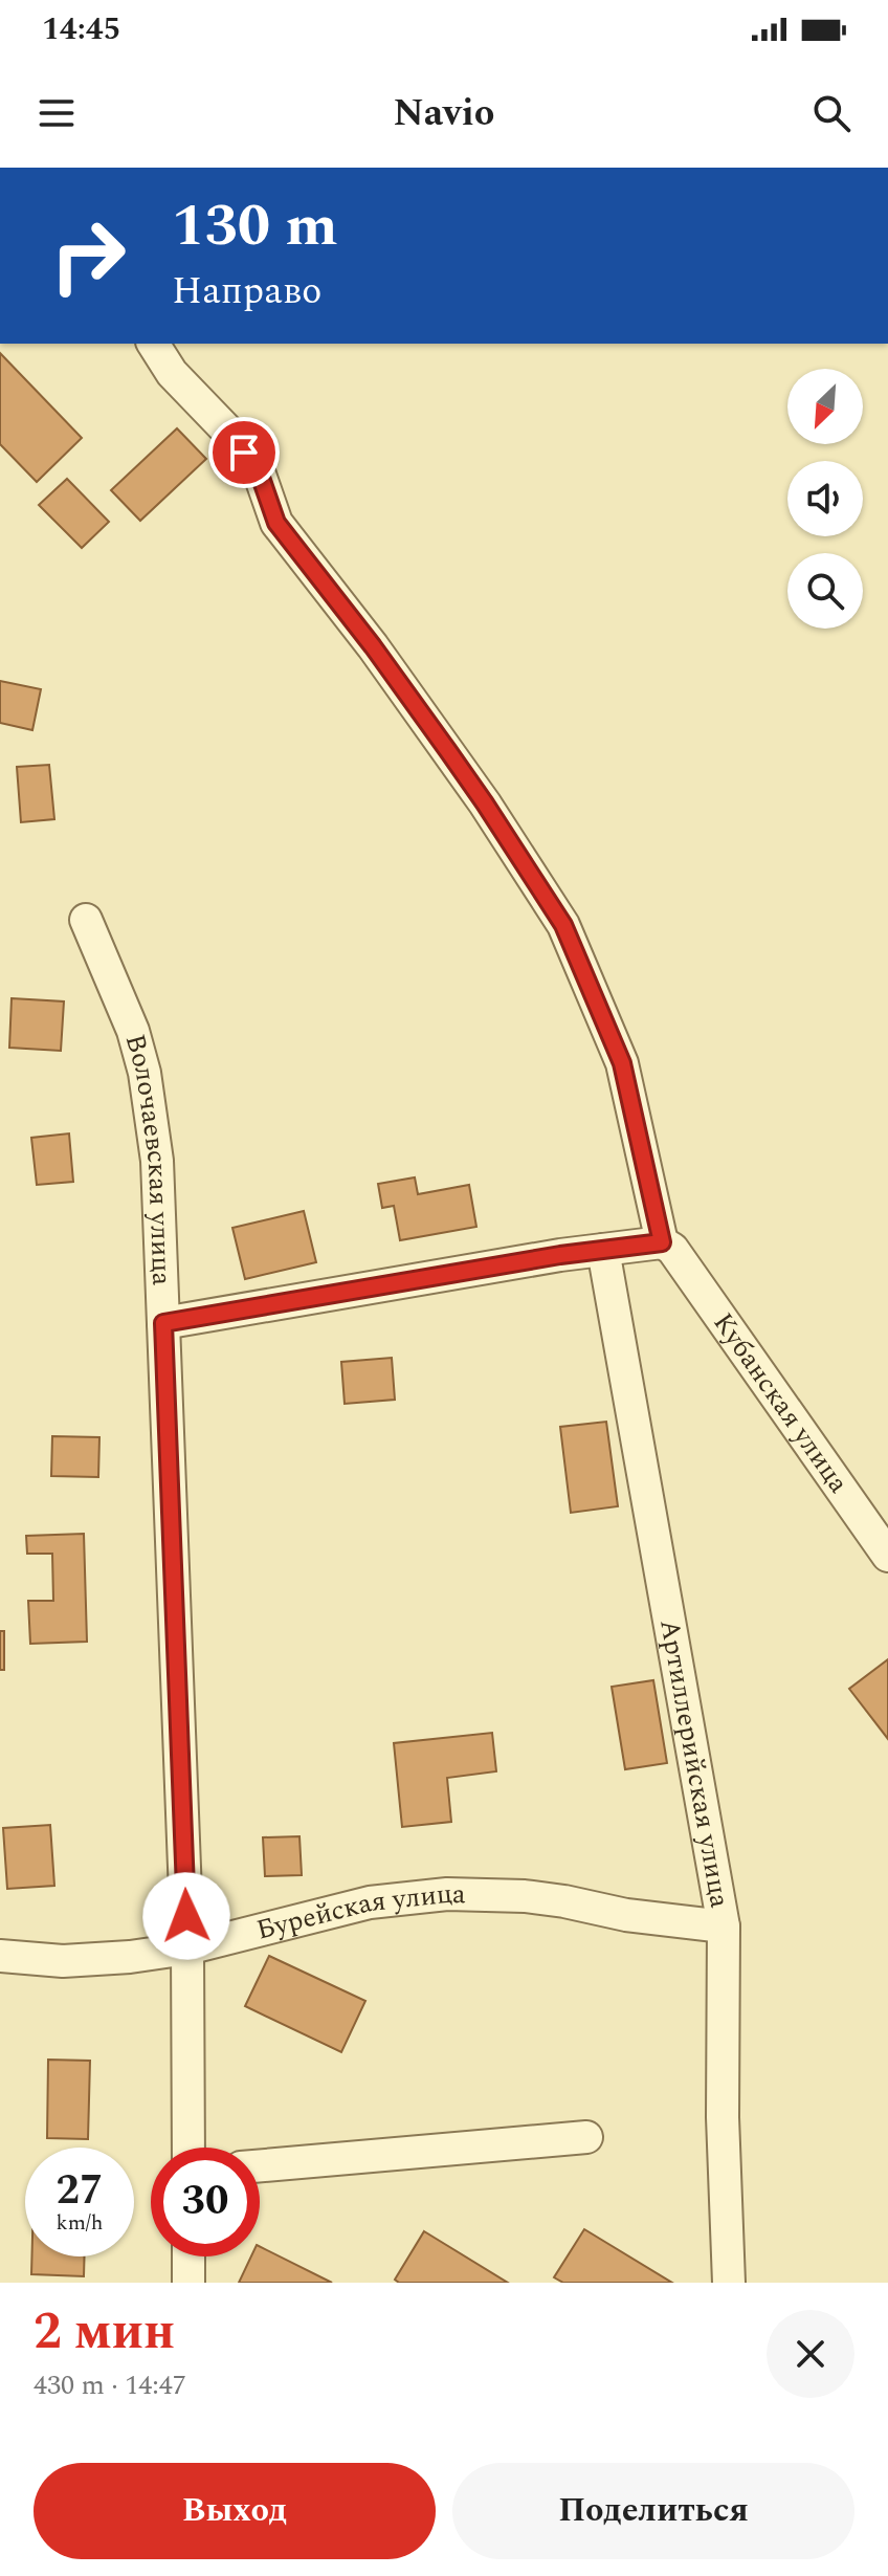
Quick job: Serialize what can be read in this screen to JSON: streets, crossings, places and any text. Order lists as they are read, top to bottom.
{
  "streets": {
    "street": [
      "Волочаевская улица",
      "Кубанская улица",
      "Артиллерийская улица",
      "Бурейская улица"
    ]
  },
  "crossings": [
    ["Волочаевская улица", "Бурейская улица"],
    ["Артиллерийская улица", "Бурейская улица"]
  ],
  "north": "bottom left",
  "page": {
    "status": "14:45",
    "header": "Navio",
    "turn": ["130 m", "Направо"],
    "speed": "27 km/h",
    "limit": "30",
    "heading": ["2 мин", "430 m · 14:47"],
    "buttons": ["Выход", "Поделиться"]
  }
}
